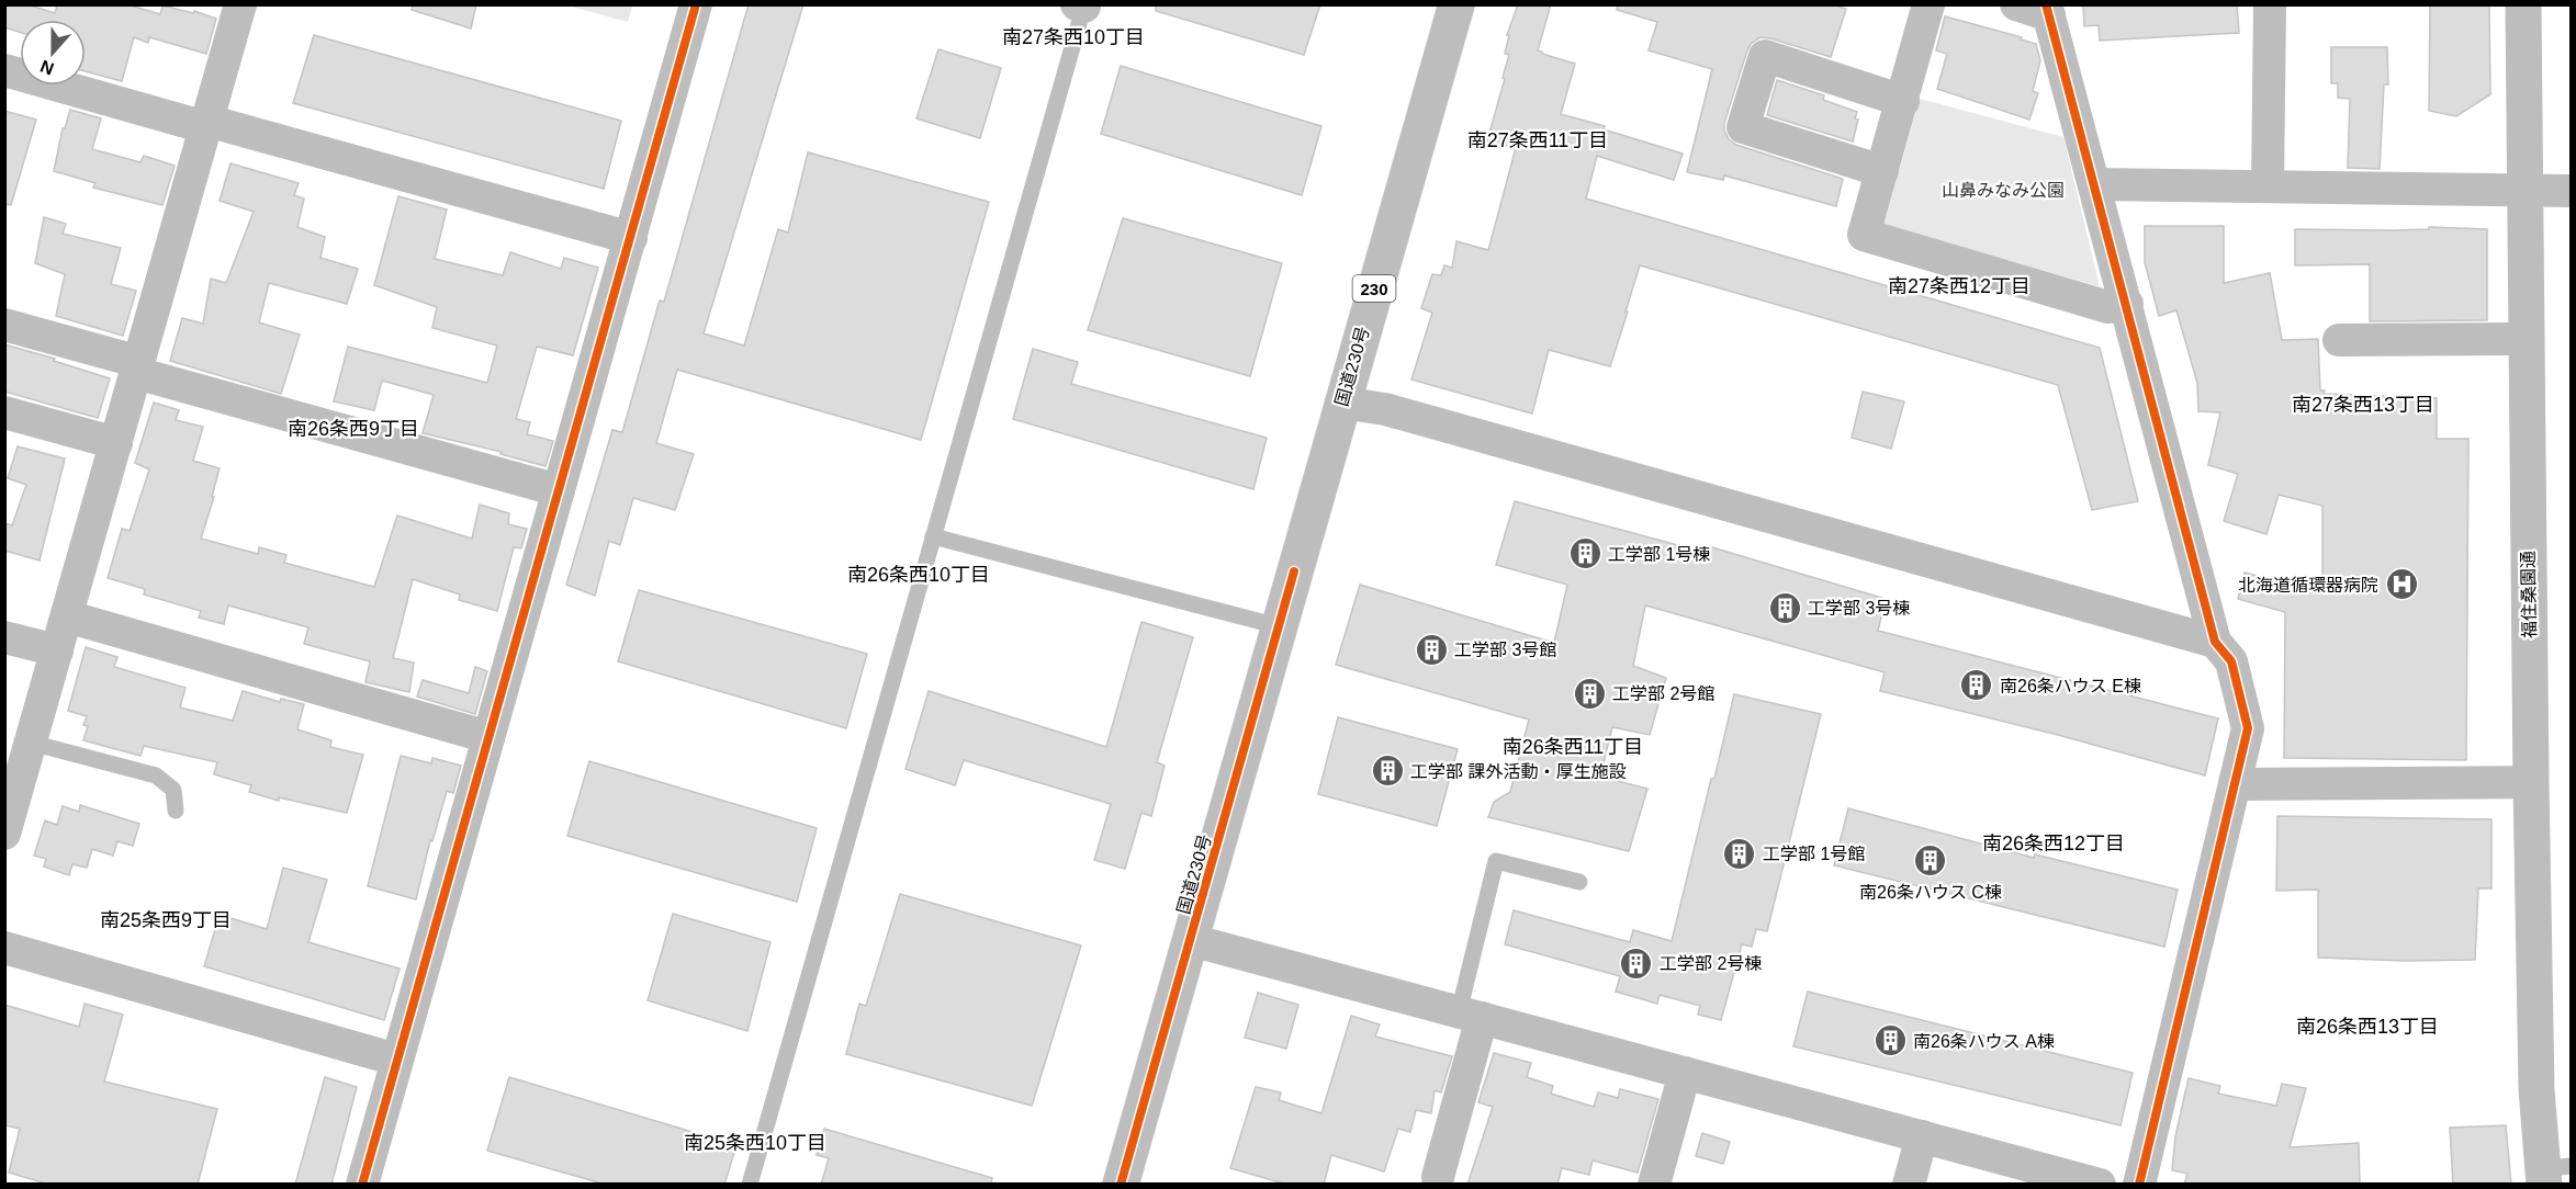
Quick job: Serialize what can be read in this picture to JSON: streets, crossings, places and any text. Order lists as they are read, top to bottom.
{
  "streets": {
    "main road": ["230", "国道230号", "福住桑園通"]
  },
  "districts": [
    "南27条西10丁目",
    "南27条西11丁目",
    "南27条西12丁目",
    "南27条西13丁目",
    "南26条西9丁目",
    "南26条西10丁目",
    "南26条西11丁目",
    "南26条西12丁目",
    "南25条西9丁目",
    "南26条西13丁目",
    "南25条西10丁目"
  ],
  "parks": ["山鼻みなみ公園"],
  "places": {
    "building": [
      "工学部 1号棟",
      "工学部 3号棟",
      "工学部 3号館",
      "南26条ハウス E棟",
      "工学部 2号館",
      "工学部 課外活動・厚生施設",
      "工学部 1号館",
      "南26条ハウス C棟",
      "工学部 2号棟",
      "南26条ハウス A棟"
    ],
    "hospital": ["北海道循環器病院"]
  },
  "north": "bottom"
}
